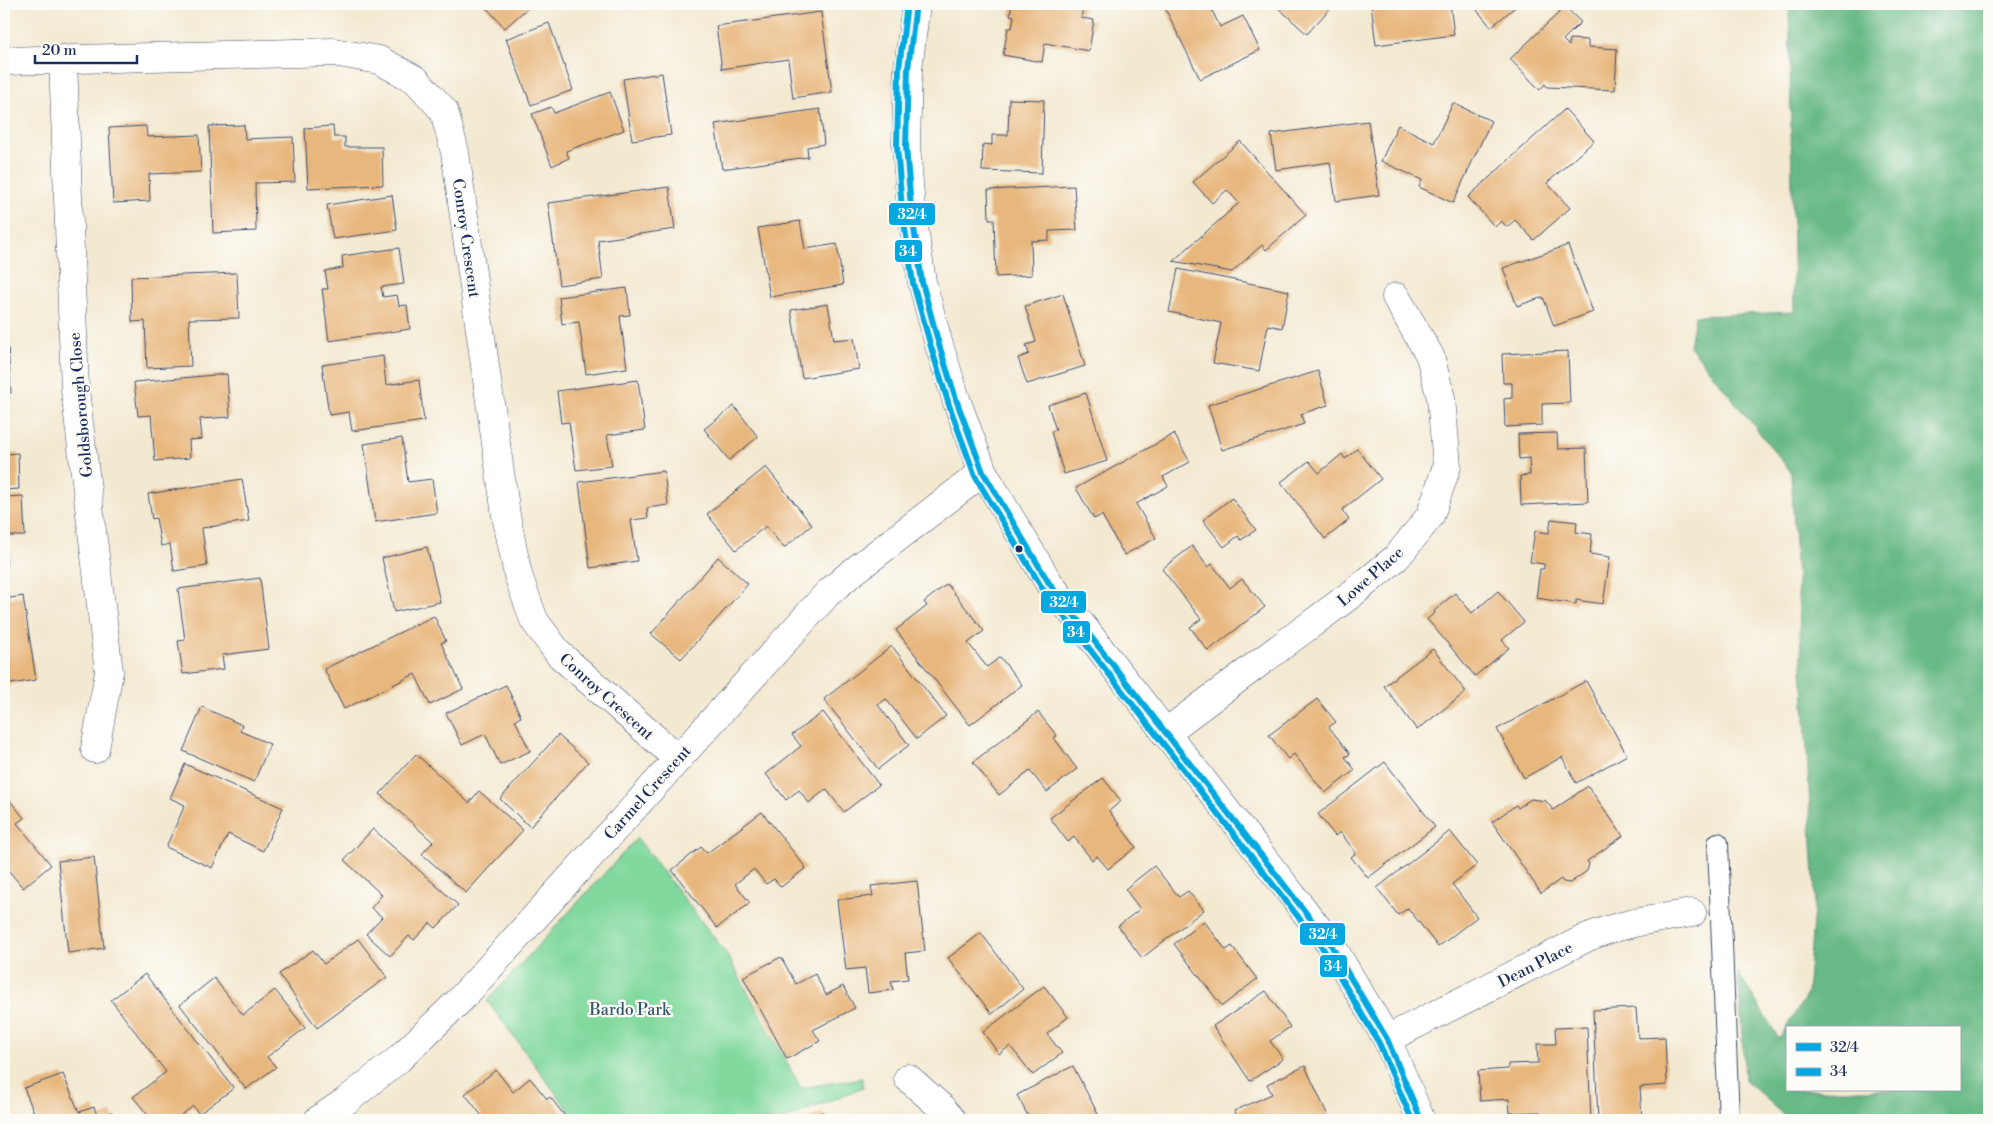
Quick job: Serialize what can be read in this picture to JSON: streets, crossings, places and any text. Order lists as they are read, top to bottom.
{
  "streets": {
    "street": [
      "Conroy Crescent",
      "Goldsborough Close",
      "Lowe Place",
      "Carmel Crescent",
      "Dean Place"
    ]
  },
  "crossings": [
    ["Conroy Crescent", "Goldsborough Close"],
    ["Conroy Crescent", "Carmel Crescent"]
  ],
  "parks": ["Bardo Park"],
  "lines": ["transit line 32/4", "transit line 34"],
  "legend": ["32/4", "34"],
  "scale_bar": "20 m"
}
